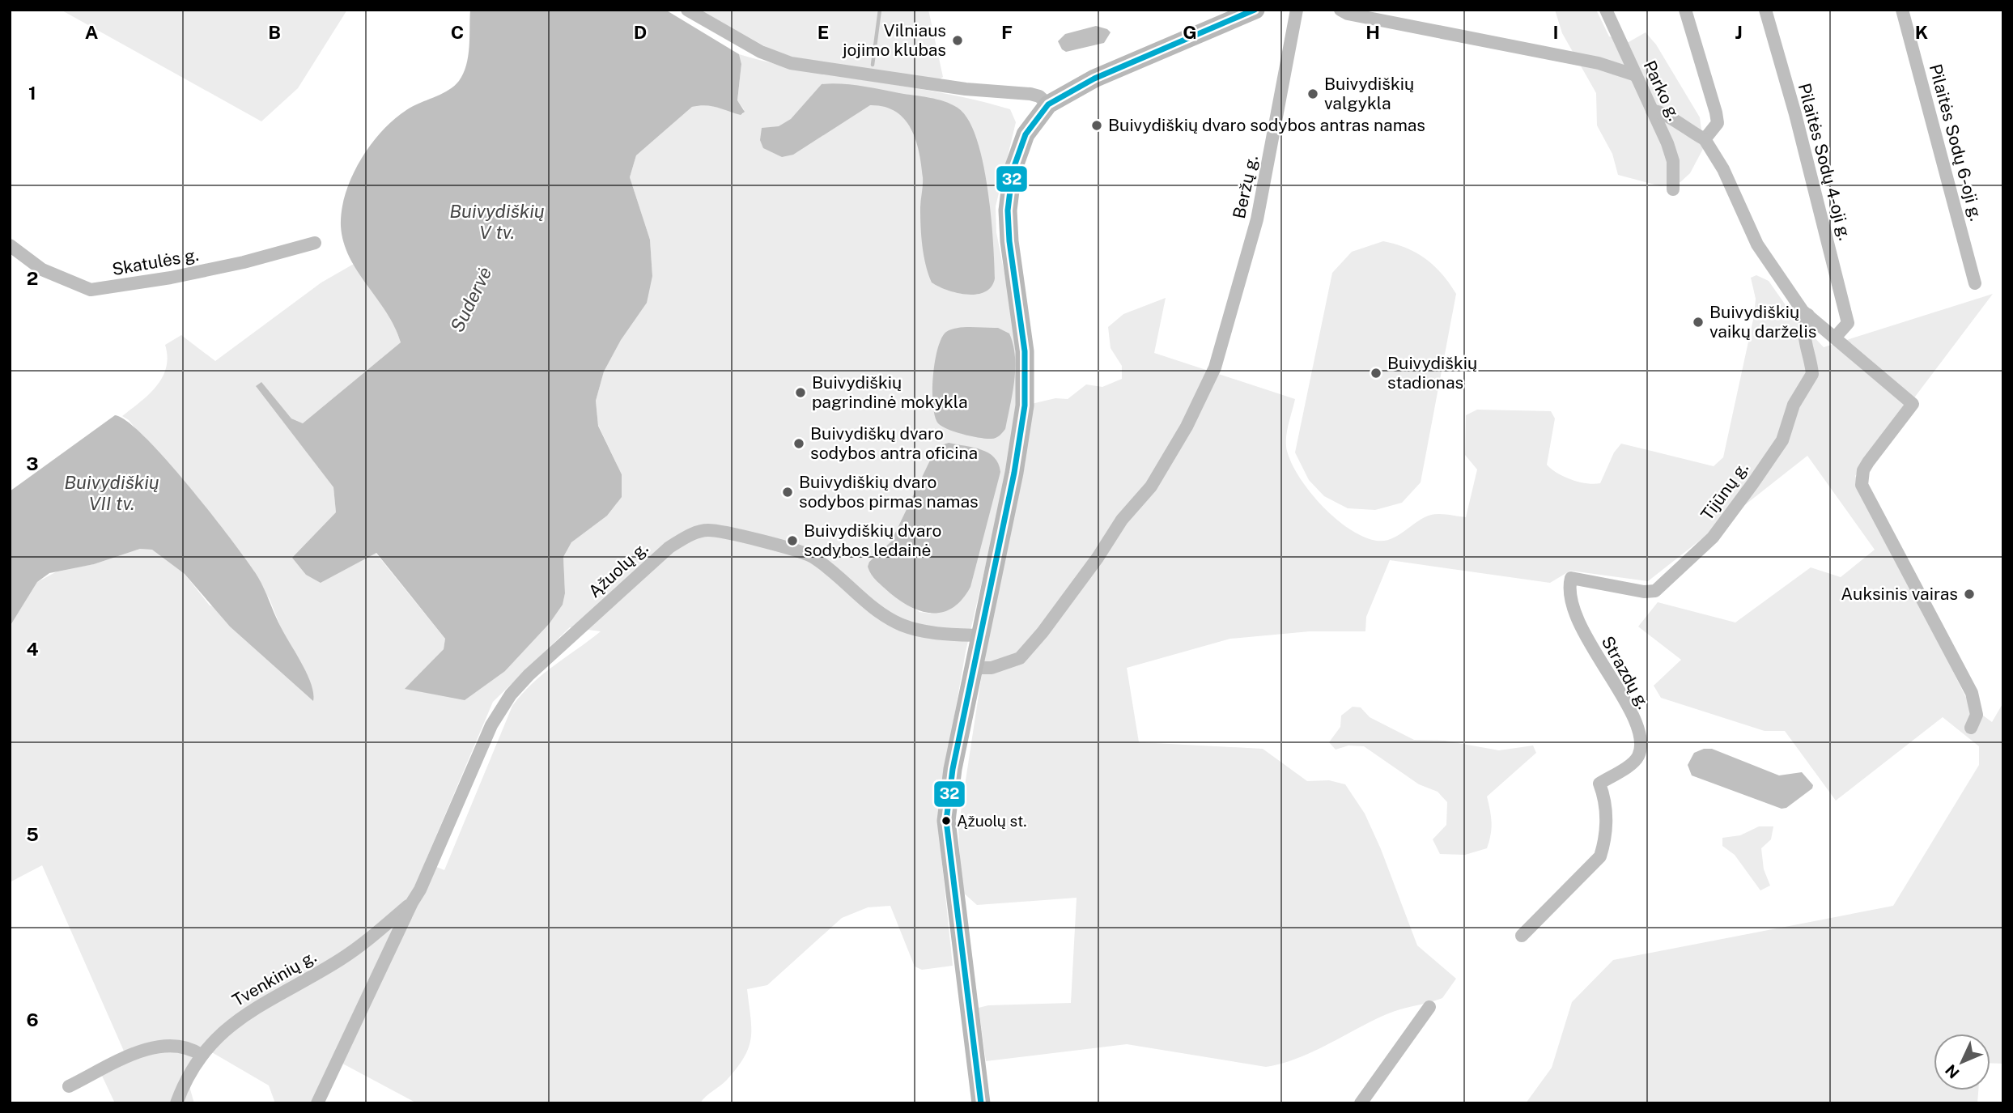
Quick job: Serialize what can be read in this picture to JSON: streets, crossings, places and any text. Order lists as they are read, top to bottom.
{
  "streets": {
    "street": [
      "Parko g.",
      "Pilaitės Sodų 6-oji g.",
      "Pilaitės Sodų 4-oji g.",
      "Beržų g.",
      "Skatulės g.",
      "Tijūnų g.",
      "Ąžuolų g.",
      "Strazdų g.",
      "Tvenkinių g."
    ]
  },
  "crossings": [
    ["Tijūnų g.", "Strazdų g."],
    ["Ąžuolų g.", "Tvenkinių g."]
  ],
  "water": ["Buivydiškių V tv.", "Sudervė", "Buivydiškių VII tv."],
  "places": [
    "Vilniaus jojimo klubas",
    "Buivydiškių valgykla",
    "Buivydiškių dvaro sodybos antras namas",
    "Buivydiškių vaikų darželis",
    "Buivydiškių stadionas",
    "Buivydiškių pagrindinė mokykla",
    "Buivydiškų dvaro sodybos antra oficina",
    "Buivydiškių dvaro sodybos pirmas namas",
    "Buivydiškių dvaro sodybos ledainė",
    "Auksinis vairas",
    "Ąžuolų st."
  ],
  "lines": ["transit line 32"],
  "north": "bottom left",
  "grid": {
    "columns": [
      "A",
      "B",
      "C",
      "D",
      "E",
      "F",
      "G",
      "H",
      "I",
      "J",
      "K"
    ],
    "rows": [
      "1",
      "2",
      "3",
      "4",
      "5",
      "6"
    ]
  }
}
